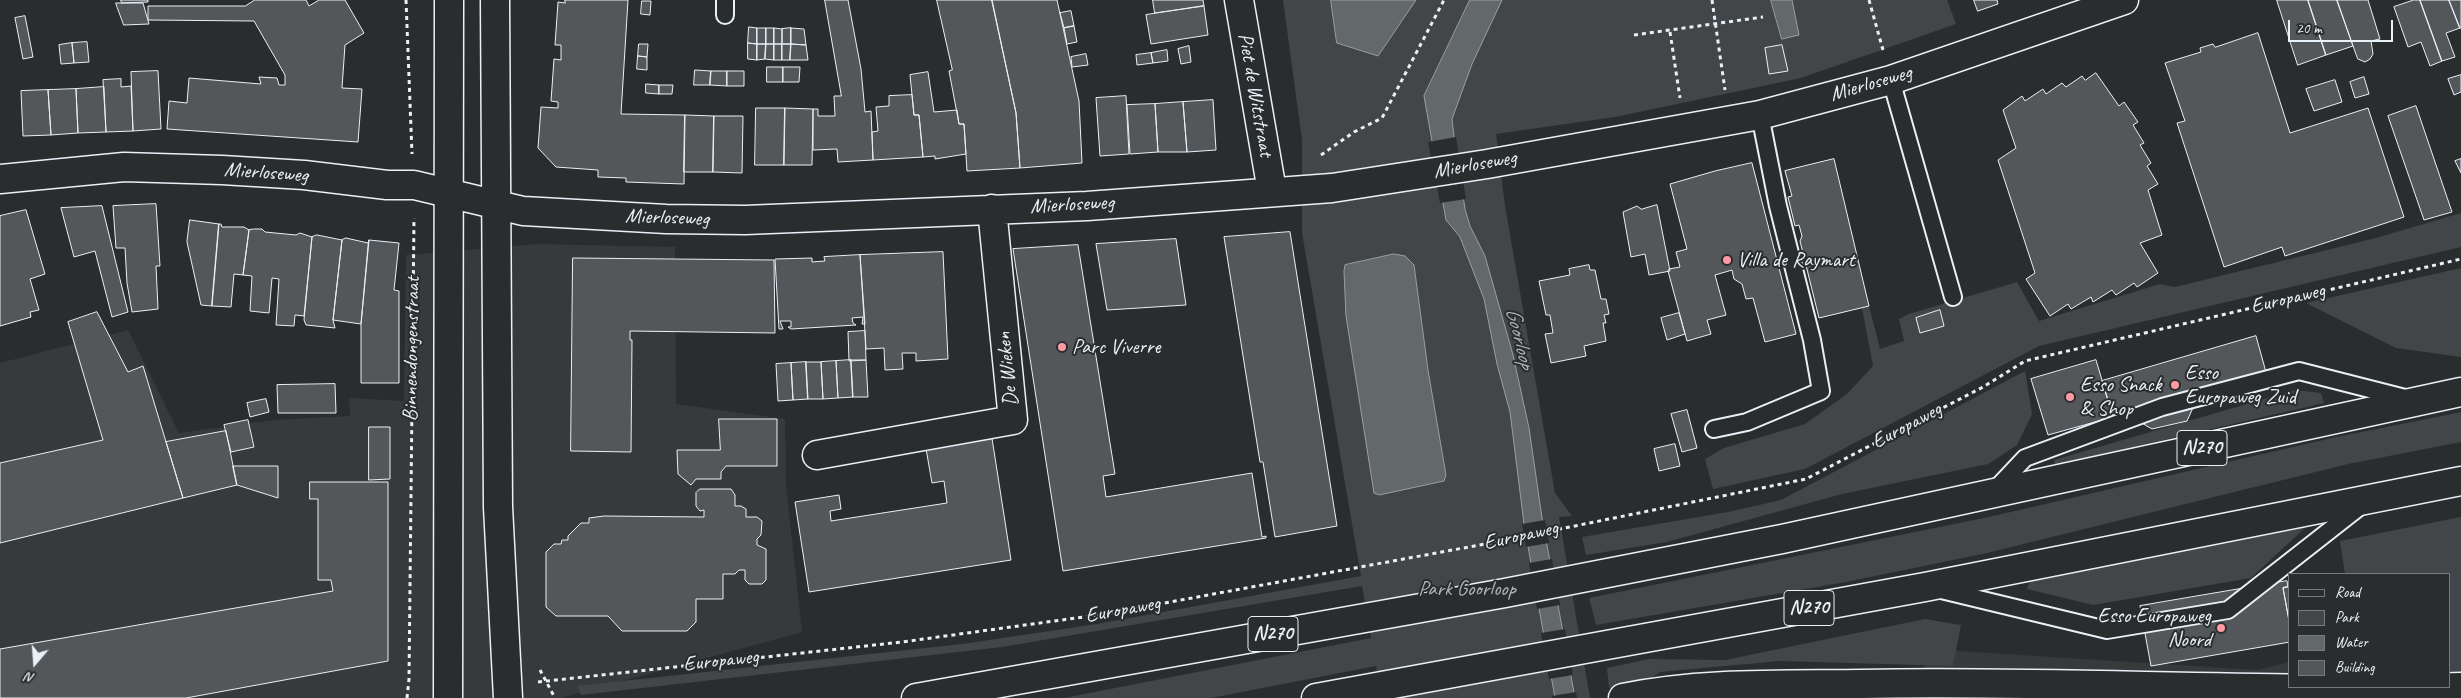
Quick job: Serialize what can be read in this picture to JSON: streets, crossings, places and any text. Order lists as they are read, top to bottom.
{
  "streets": {
    "main road": [
      "Mierloseweg",
      "Piet de Witstraat",
      "Binnendongenstraat",
      "De Wieken",
      "N270"
    ],
    "path": ["Europaweg"]
  },
  "crossings": [
    ["Mierloseweg", "Piet de Witstraat"],
    ["Mierloseweg", "Binnendongenstraat"],
    ["Mierloseweg", "De Wieken"]
  ],
  "water": ["Goorloop"],
  "parks": ["Park Goorloop"],
  "places": [
    "Villa de Raymart",
    "Parc Viverre",
    "Esso Europaweg Zuid",
    "Esso Snack & Shop",
    "Esso Europaweg Noord"
  ],
  "legend": [
    "Road",
    "Park",
    "Water",
    "Building"
  ],
  "scale_bar": "20 m",
  "north": "bottom"
}
